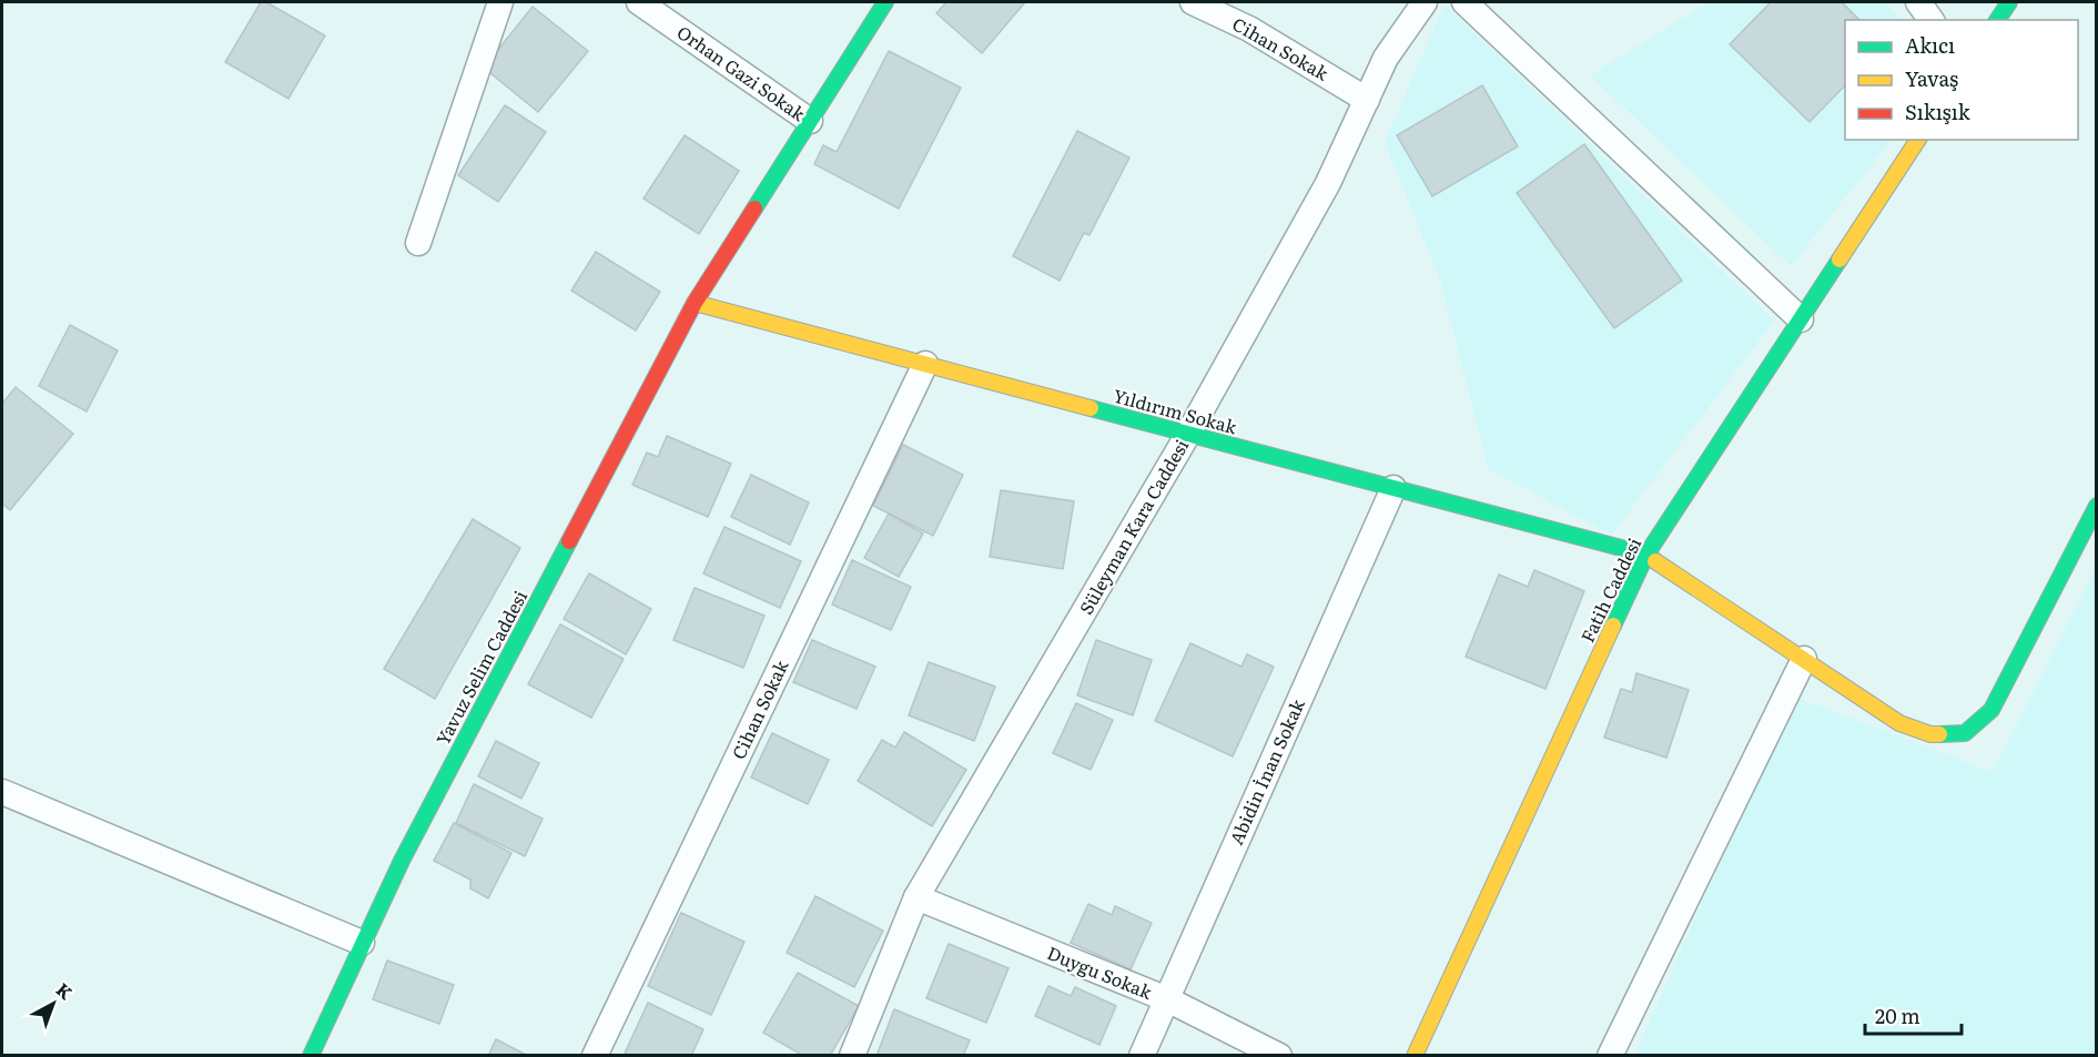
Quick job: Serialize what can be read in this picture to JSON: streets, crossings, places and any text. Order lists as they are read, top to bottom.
{
  "streets": {
    "street": [
      "Cihan Sokak",
      "Orhan Gazi Sokak",
      "Yıldırım Sokak",
      "Süleyman Kara Caddesi",
      "Fatih Caddesi",
      "Yavuz Selim Caddesi",
      "Abidin İnan Sokak",
      "Duygu Sokak"
    ]
  },
  "crossings": [
    ["Cihan Sokak", "Yıldırım Sokak"],
    ["Cihan Sokak", "Süleyman Kara Caddesi"],
    ["Orhan Gazi Sokak", "Yavuz Selim Caddesi"],
    ["Yıldırım Sokak", "Süleyman Kara Caddesi"],
    ["Yıldırım Sokak", "Fatih Caddesi"],
    ["Yıldırım Sokak", "Yavuz Selim Caddesi"],
    ["Yıldırım Sokak", "Abidin İnan Sokak"],
    ["Süleyman Kara Caddesi", "Duygu Sokak"],
    ["Abidin İnan Sokak", "Duygu Sokak"]
  ],
  "legend": ["Akıcı", "Yavaş", "Sıkışık"],
  "scale_bar": "20 m",
  "north": "top right"
}
